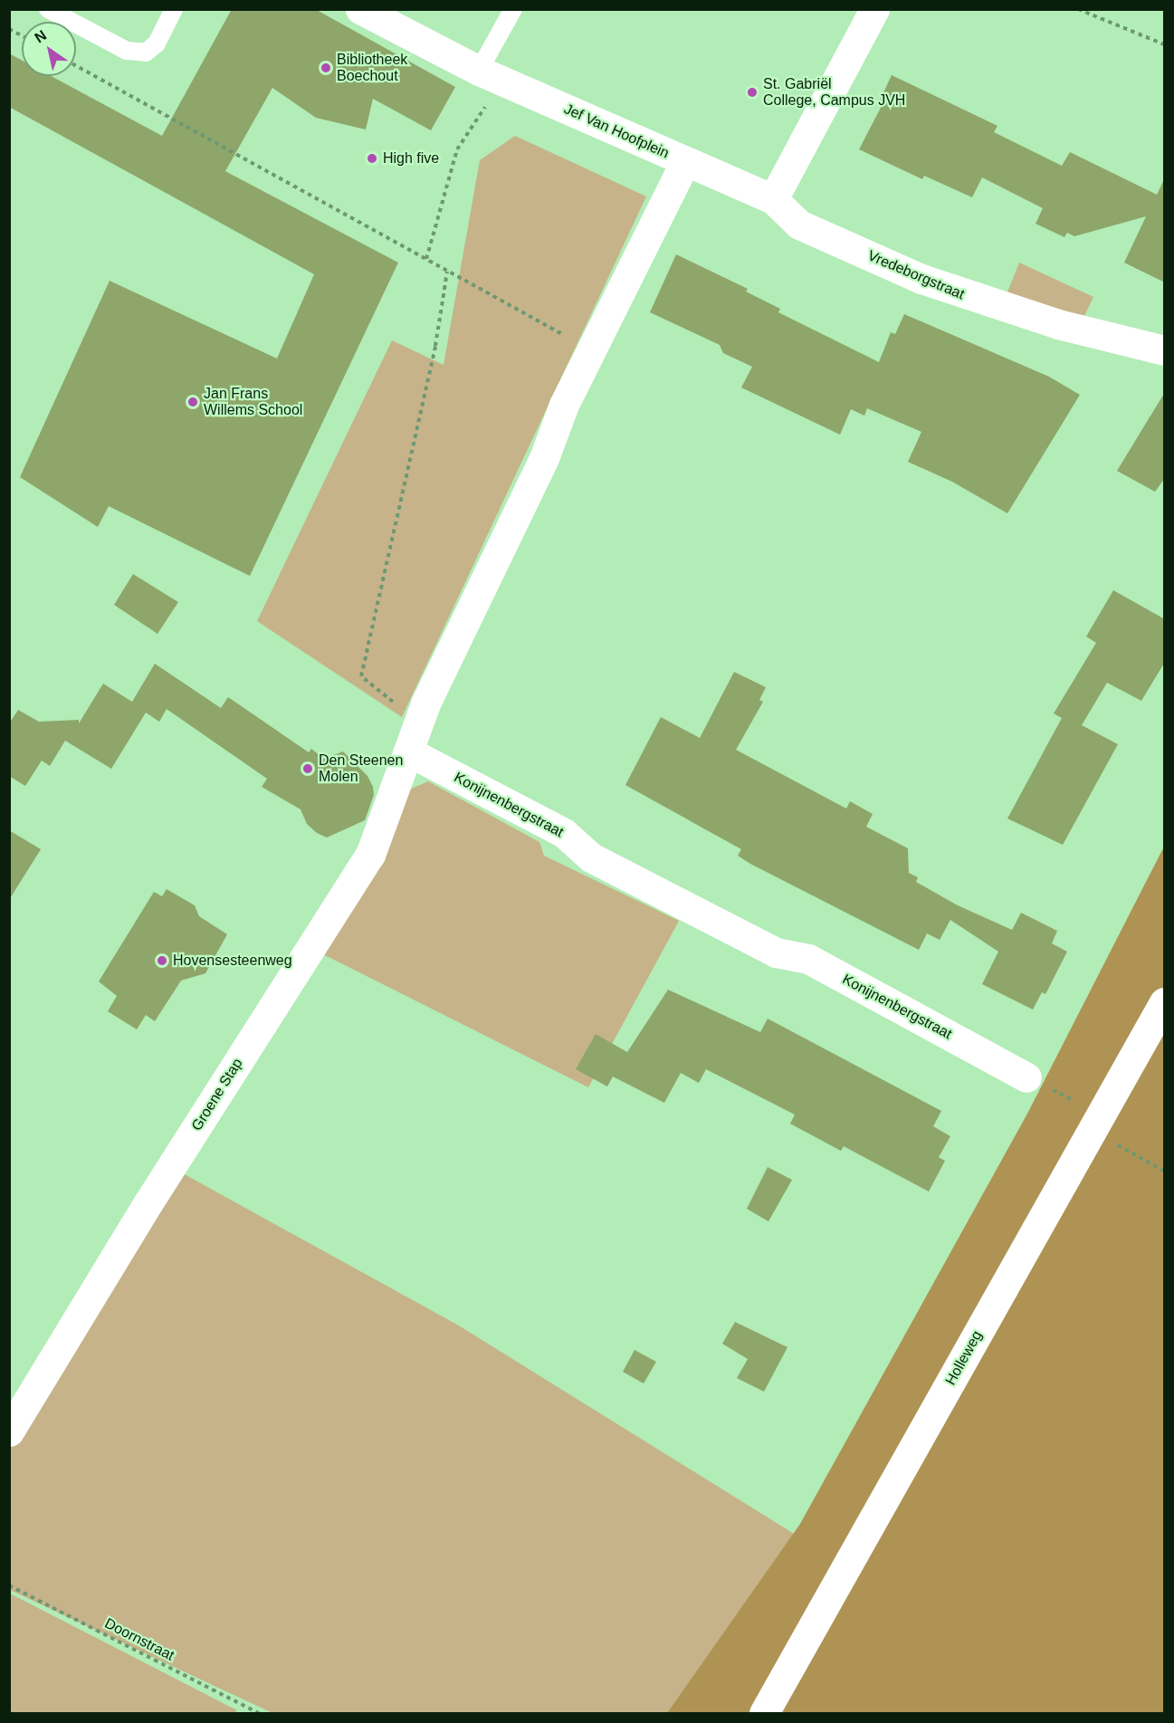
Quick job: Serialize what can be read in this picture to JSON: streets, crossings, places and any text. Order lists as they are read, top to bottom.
{
  "streets": {
    "street": [
      "Jef Van Hoofplein",
      "Vredeborgstraat",
      "Konijnenbergstraat",
      "Groene Stap",
      "Holleweg"
    ],
    "path": ["Doornstraat"]
  },
  "crossings": [
    ["Jef Van Hoofplein", "Vredeborgstraat"],
    ["Konijnenbergstraat", "Groene Stap"]
  ],
  "places": [
    "Bibliotheek Boechout",
    "St. Gabriël College, Campus JVH",
    "High five",
    "Jan Frans Willems School",
    "Den Steenen Molen",
    "Hovensesteenweg"
  ],
  "north": "top left"
}
